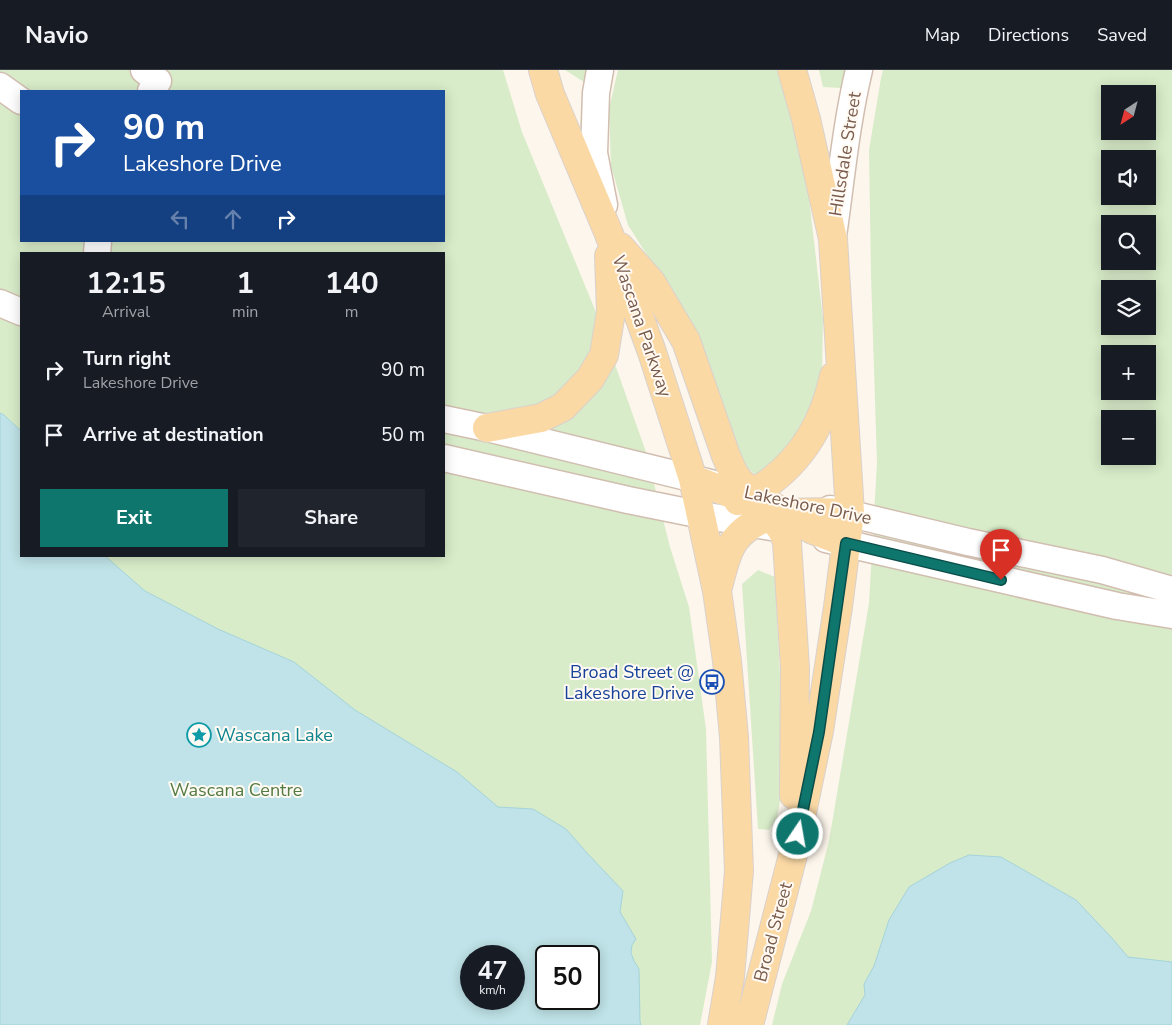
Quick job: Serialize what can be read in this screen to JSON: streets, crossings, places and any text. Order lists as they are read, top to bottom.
{
  "streets": {
    "main road": ["Wascana Parkway", "Broad Street"],
    "street": ["Hillsdale Street", "Lakeshore Drive"]
  },
  "crossings": [
    ["Wascana Parkway", "Broad Street"],
    ["Lakeshore Drive", "Broad Street"]
  ],
  "parks": ["Wascana Centre"],
  "places": {
    "bus stop": ["Broad Street @ Lakeshore Drive"],
    "place": ["Wascana Lake"]
  },
  "north": "bottom left",
  "page": {
    "header": "Navio",
    "nav": ["Map", "Directions", "Saved"],
    "map_buttons": ["+", "−"],
    "turn": ["90 m", "Lakeshore Drive"],
    "eta": [
      "12:15",
      "Arrival",
      "1",
      "min",
      "140",
      "m"
    ],
    "list": [
      {
        "name": "Turn right",
        "note": "Lakeshore Drive",
        "value": "90 m"
      },
      {
        "name": "Arrive at destination",
        "value": "50 m"
      }
    ],
    "buttons": ["Exit", "Share"],
    "speed": "47 km/h",
    "limit": "50"
  }
}
